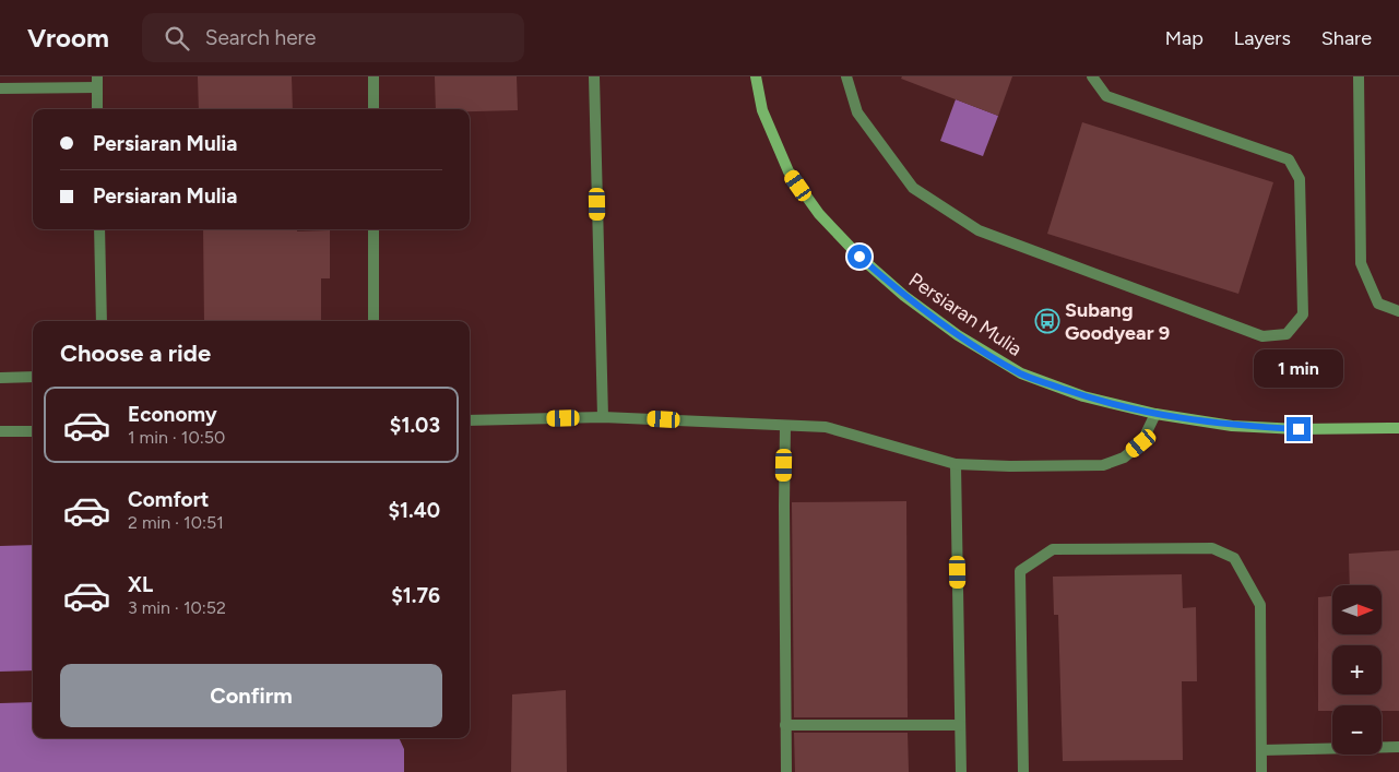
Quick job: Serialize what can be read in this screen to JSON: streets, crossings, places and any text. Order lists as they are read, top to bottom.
{
  "streets": {
    "street": ["Persiaran Mulia"]
  },
  "places": {
    "bus stop": ["Subang Goodyear 9"]
  },
  "north": "right",
  "page": {
    "header": "Vroom",
    "search": "Search here",
    "nav": ["Map", "Layers", "Share"],
    "banner": ["Persiaran Mulia", "Persiaran Mulia"],
    "heading": "Choose a ride",
    "bubble": "1 min",
    "list": [
      {
        "name": "Economy",
        "note": "1 min · 10:50",
        "value": "$1.03"
      },
      {
        "name": "Comfort",
        "note": "2 min · 10:51",
        "value": "$1.40"
      },
      {
        "name": "XL",
        "note": "3 min · 10:52",
        "value": "$1.76"
      }
    ],
    "map_buttons": ["+", "−"],
    "buttons": "Confirm"
  }
}
